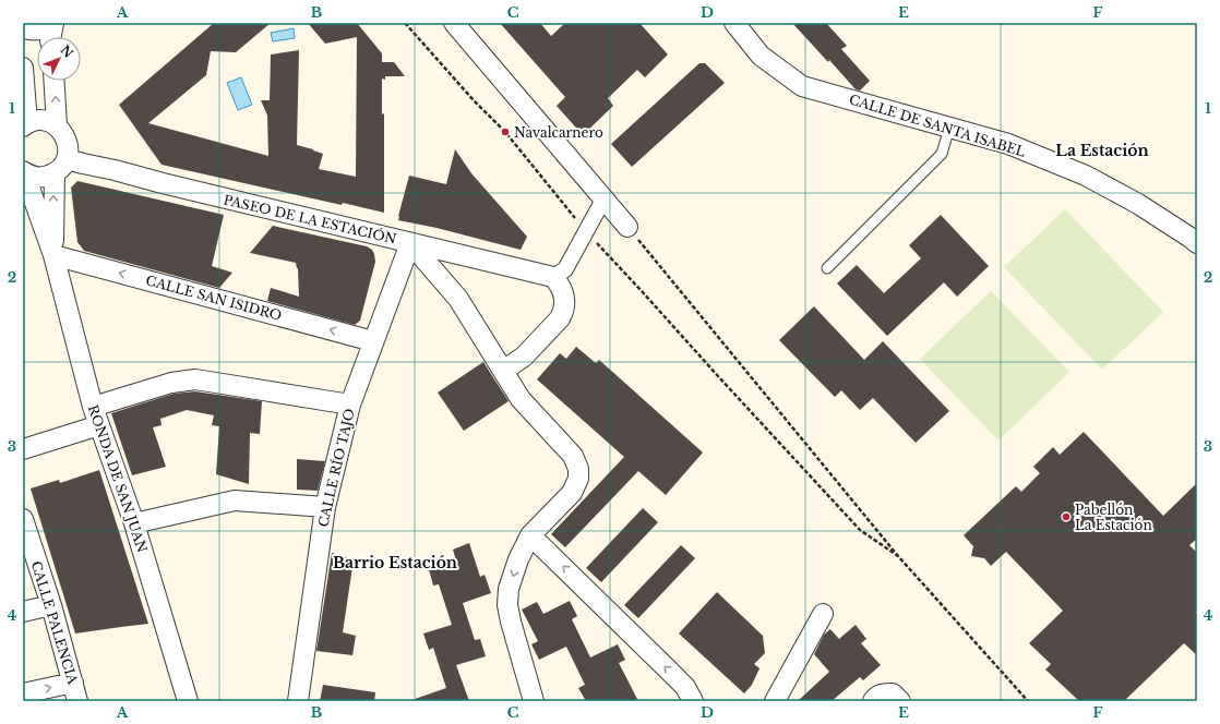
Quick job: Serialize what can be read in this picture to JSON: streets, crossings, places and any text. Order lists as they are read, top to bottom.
{
  "streets": {
    "street": [
      "CALLE DE SANTA ISABEL",
      "PASEO DE LA ESTACIÓN",
      "CALLE SAN ISIDRO",
      "CALLE RÍO TAJO",
      "RONDA DE SAN JUAN",
      "CALLE PALENCIA"
    ]
  },
  "crossings": [
    ["PASEO DE LA ESTACIÓN", "CALLE RÍO TAJO"],
    ["CALLE SAN ISIDRO", "CALLE RÍO TAJO"],
    ["CALLE SAN ISIDRO", "RONDA DE SAN JUAN"]
  ],
  "districts": ["La Estación", "Barrio Estación"],
  "places": ["Navalcarnero", "Pabellón La Estación"],
  "north": "top right",
  "grid": {
    "columns": [
      "A",
      "B",
      "C",
      "D",
      "E",
      "F"
    ],
    "rows": [
      "1",
      "2",
      "3",
      "4"
    ]
  }
}
